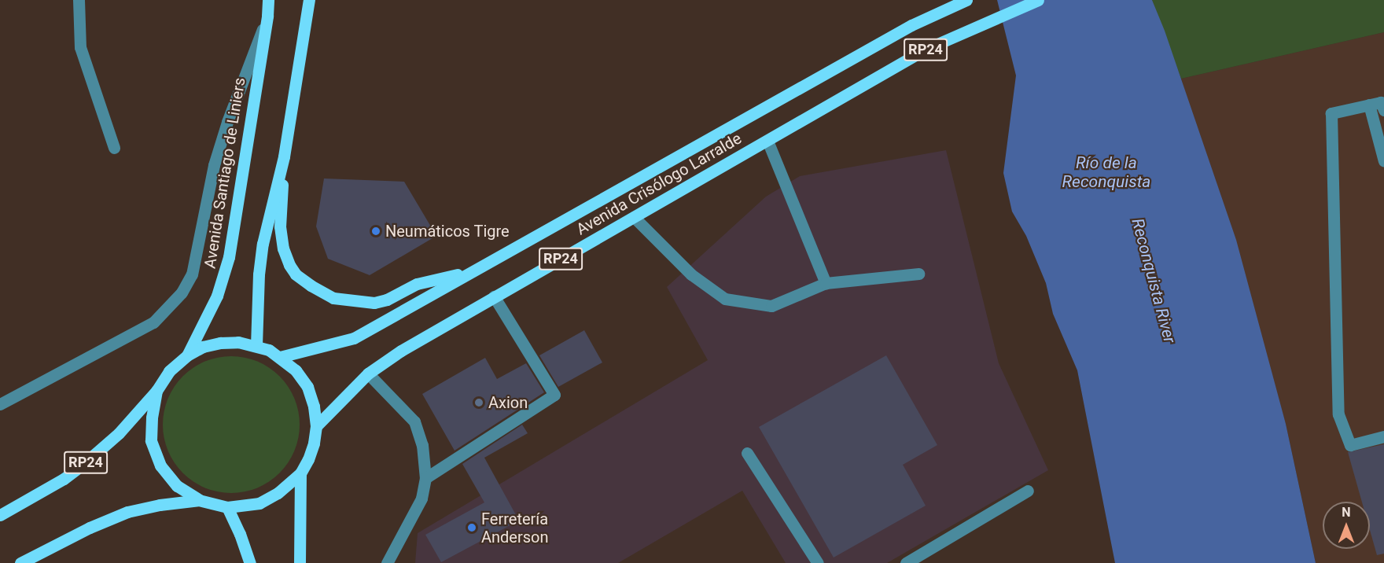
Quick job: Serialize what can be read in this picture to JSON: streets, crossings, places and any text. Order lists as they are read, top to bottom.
{
  "streets": {
    "main road": ["RP24", "Avenida Santiago de Liniers", "Avenida Crisólogo Larralde"]
  },
  "crossings": [
    ["RP24", "Avenida Santiago de Liniers"],
    ["RP24", "Avenida Crisólogo Larralde"],
    ["Avenida Santiago de Liniers", "Avenida Crisólogo Larralde"]
  ],
  "water": ["Río de la Reconquista", "Reconquista River"],
  "places": ["Neumáticos Tigre", "Axion", "Ferretería Anderson"],
  "north": "top"
}
